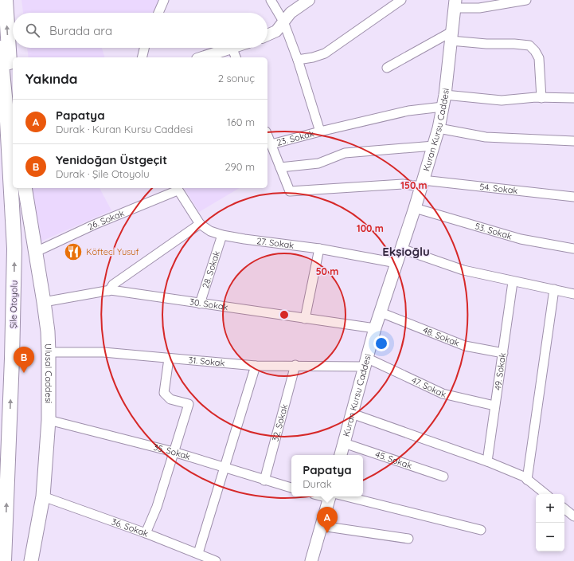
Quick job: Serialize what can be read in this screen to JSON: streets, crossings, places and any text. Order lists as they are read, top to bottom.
{
  "streets": {
    "highway": ["Şile Otoyolu"],
    "main road": ["Kuran Kursu Caddesi", "Ulusal Caddesi"],
    "street": [
      "23. Sokak",
      "54. Sokak",
      "26. Sokak",
      "53. Sokak",
      "27. Sokak",
      "28. Sokak",
      "30. Sokak",
      "48. Sokak",
      "31. Sokak",
      "49. Sokak",
      "47. Sokak",
      "32. Sokak",
      "35. Sokak",
      "45. Sokak",
      "36. Sokak"
    ]
  },
  "crossings": [
    ["Kuran Kursu Caddesi", "23. Sokak"],
    ["Kuran Kursu Caddesi", "54. Sokak"],
    ["Kuran Kursu Caddesi", "53. Sokak"],
    ["Kuran Kursu Caddesi", "27. Sokak"],
    ["Kuran Kursu Caddesi", "30. Sokak"],
    ["Kuran Kursu Caddesi", "48. Sokak"],
    ["Kuran Kursu Caddesi", "31. Sokak"],
    ["Kuran Kursu Caddesi", "47. Sokak"],
    ["Kuran Kursu Caddesi", "45. Sokak"],
    ["26. Sokak", "27. Sokak"],
    ["26. Sokak", "Ulusal Caddesi"],
    ["27. Sokak", "28. Sokak"],
    ["28. Sokak", "30. Sokak"],
    ["30. Sokak", "Ulusal Caddesi"],
    ["48. Sokak", "49. Sokak"],
    ["31. Sokak", "Ulusal Caddesi"],
    ["31. Sokak", "47. Sokak"],
    ["31. Sokak", "32. Sokak"],
    ["49. Sokak", "47. Sokak"],
    ["Ulusal Caddesi", "35. Sokak"],
    ["Ulusal Caddesi", "36. Sokak"],
    ["32. Sokak", "35. Sokak"]
  ],
  "one_way": ["Şile Otoyolu"],
  "districts": ["Ekşioğlu"],
  "places": {
    "restaurant": ["Köfteci Yusuf"]
  },
  "page": {
    "search": "Burada ara",
    "heading": ["Yakında", "2 sonuç"],
    "list": [
      {
        "mark": "A",
        "name": "Papatya",
        "note": "Durak · Kuran Kursu Caddesi",
        "value": "160 m"
      },
      {
        "mark": "B",
        "name": "Yenidoğan Üstgeçit",
        "note": "Durak · Şile Otoyolu",
        "value": "290 m"
      }
    ],
    "pins": ["B", "A"],
    "popup": ["Papatya", "Durak"],
    "map_buttons": ["+", "−"]
  },
  "rings": ["150 m", "100 m", "50 m"]
}
